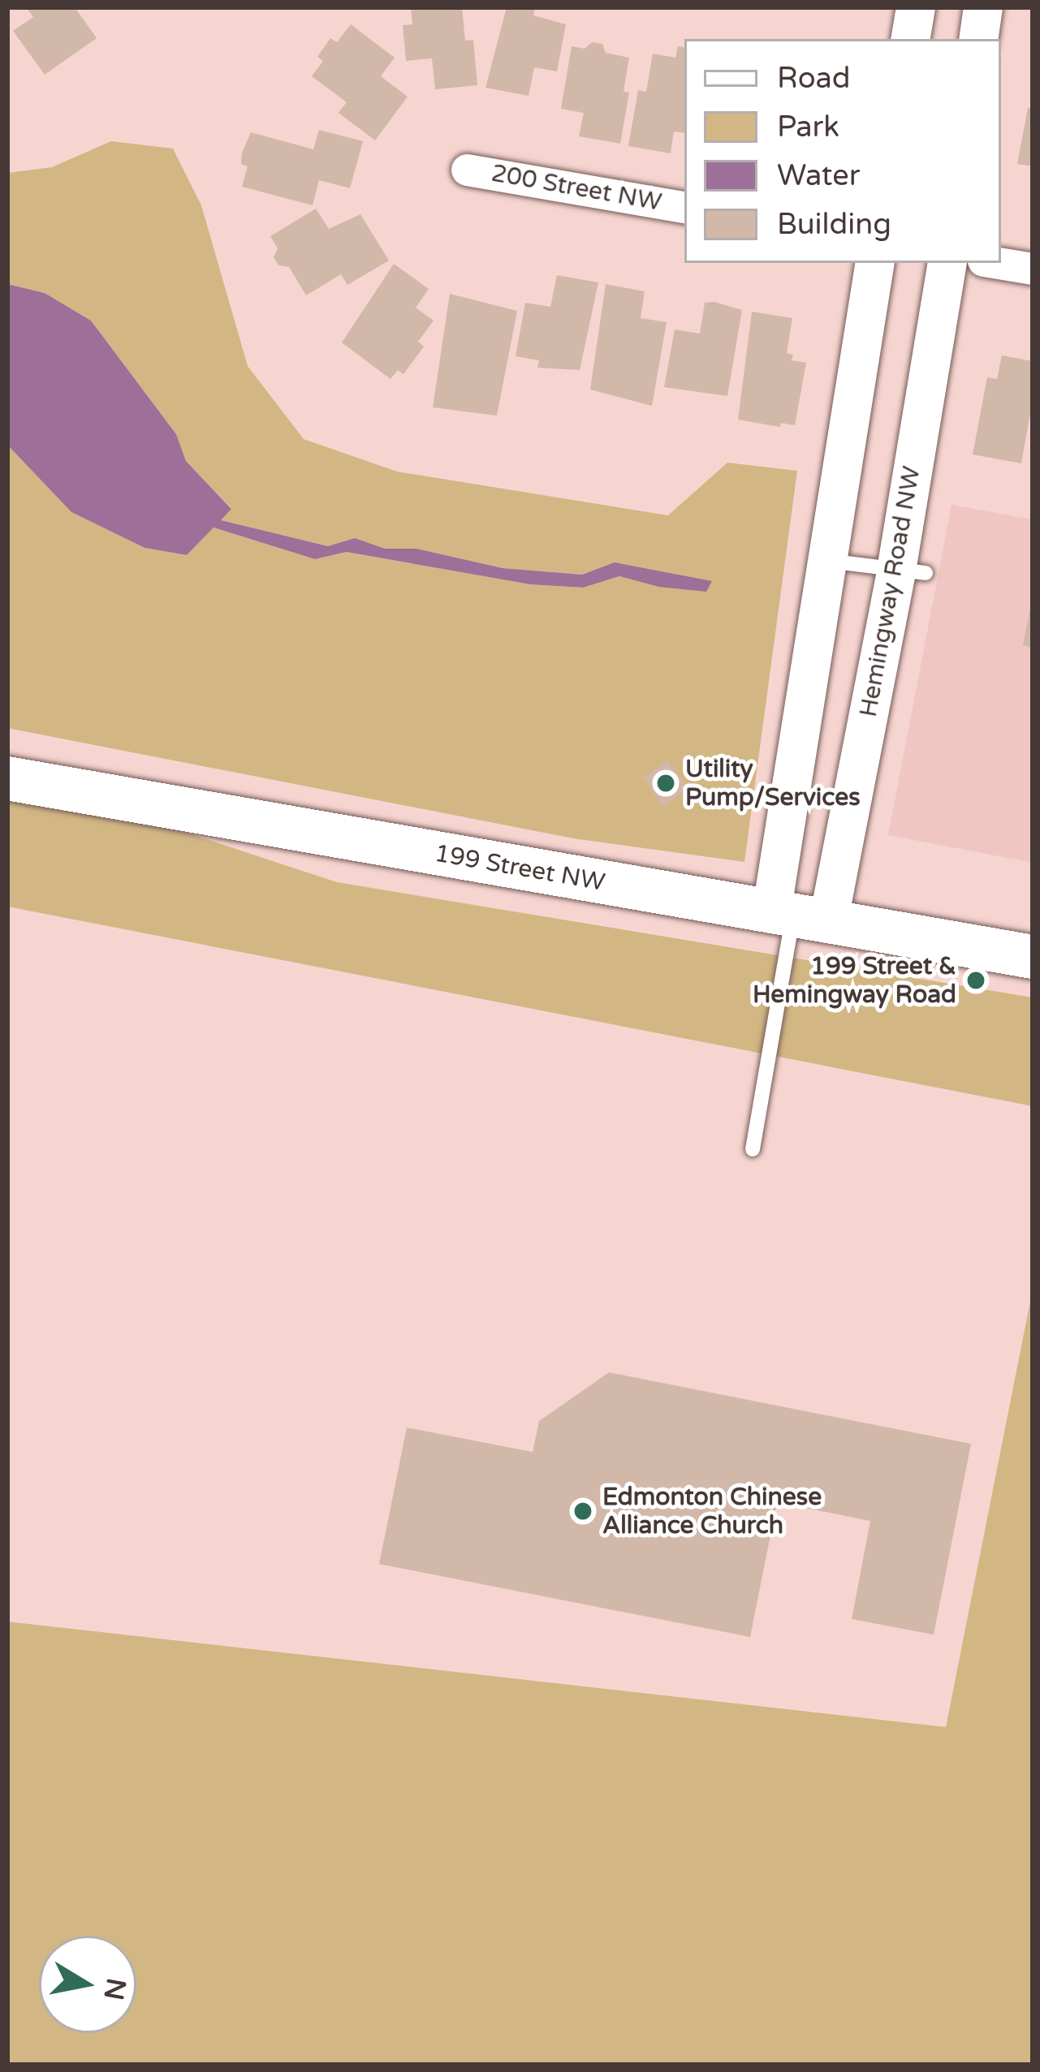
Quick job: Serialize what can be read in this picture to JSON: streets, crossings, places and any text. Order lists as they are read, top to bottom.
{
  "streets": {
    "main road": ["199 Street NW"],
    "street": ["200 Street NW", "Hemingway Road NW"]
  },
  "crossings": [
    ["Hemingway Road NW", "199 Street NW"]
  ],
  "places": ["Utility Pump/Services", "199 Street & Hemingway Road", "Edmonton Chinese Alliance Church"],
  "legend": [
    "Road",
    "Park",
    "Water",
    "Building"
  ],
  "north": "right"
}
